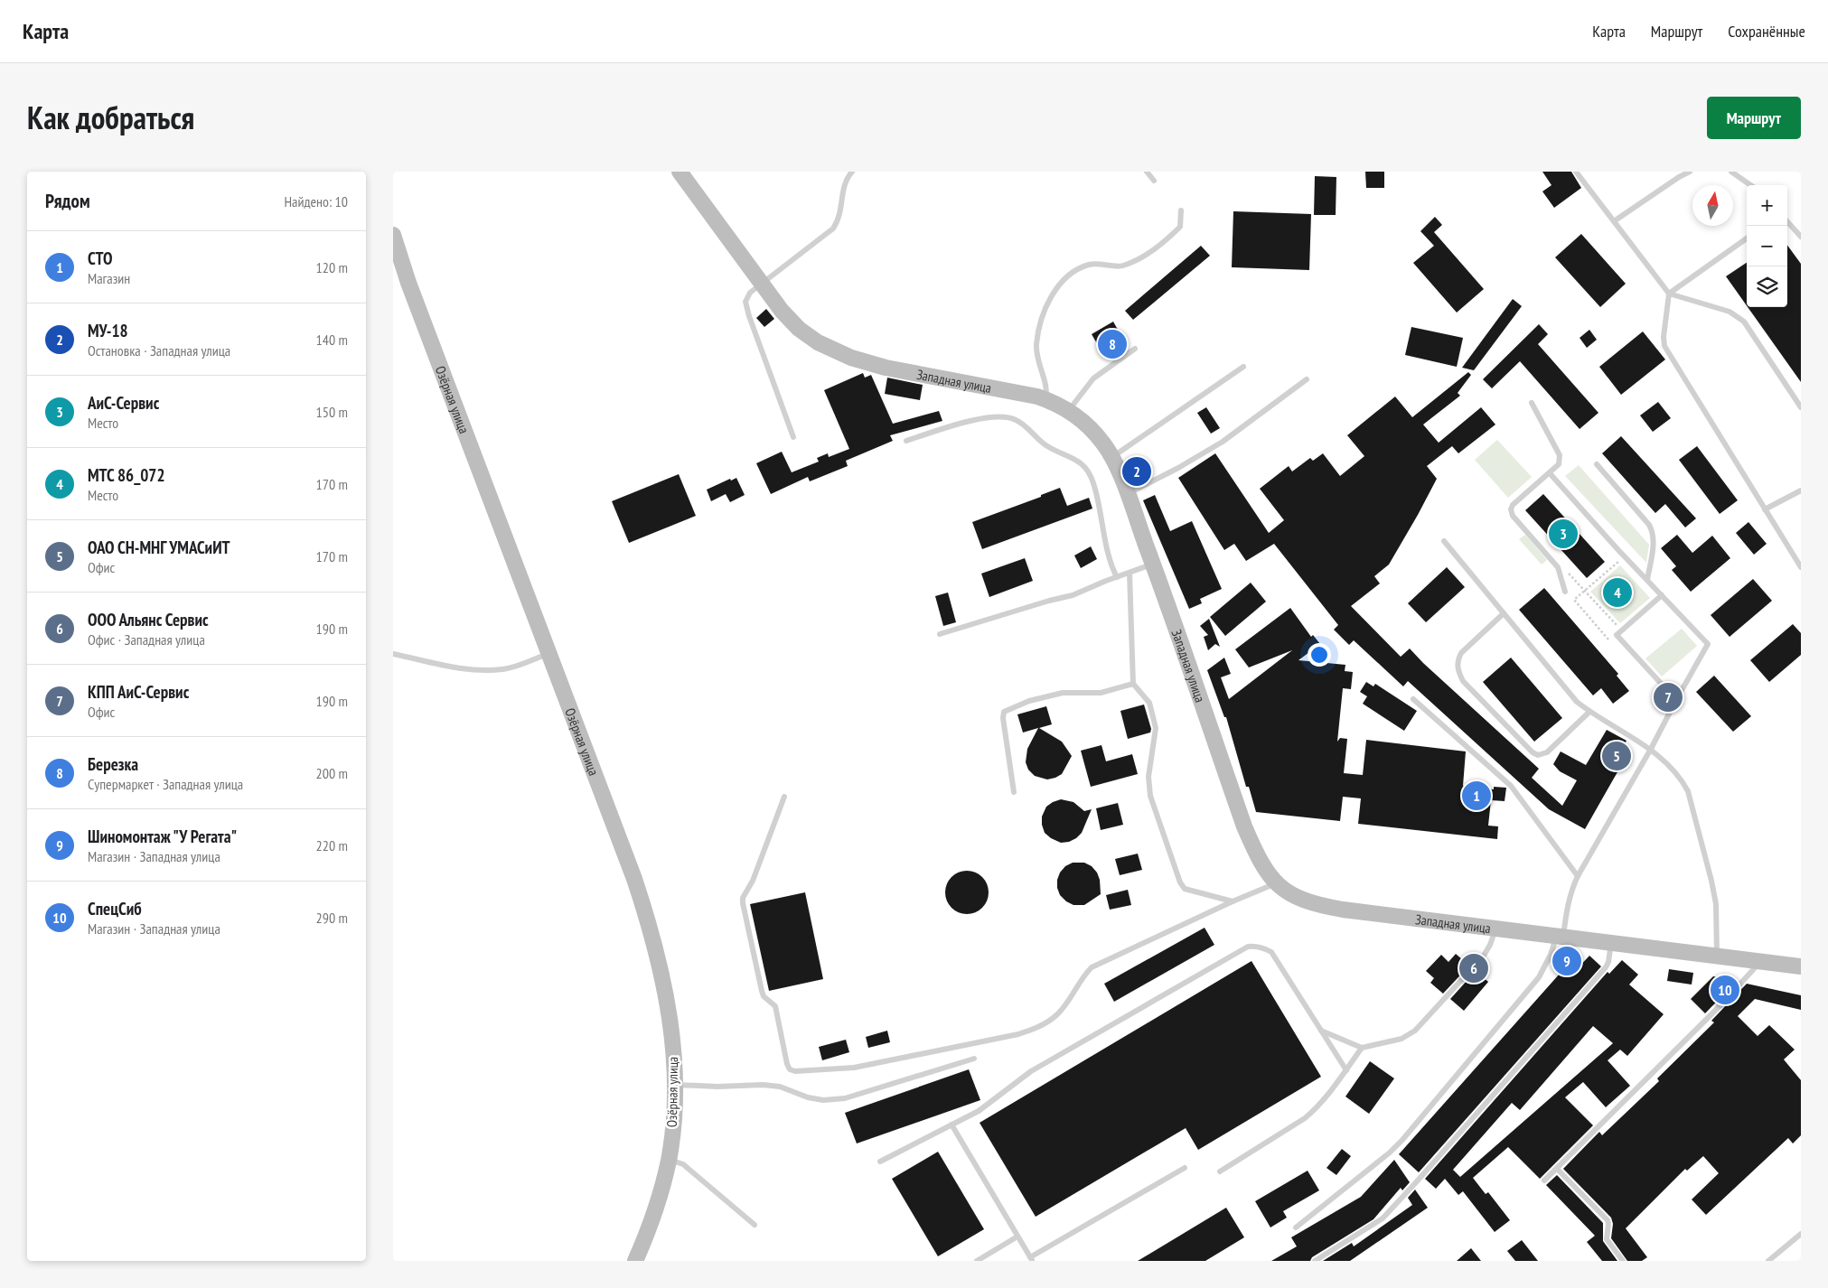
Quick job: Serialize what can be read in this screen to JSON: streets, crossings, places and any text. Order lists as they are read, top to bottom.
{
  "streets": {
    "street": ["Западная улица", "Озёрная улица"]
  },
  "north": "top",
  "page": {
    "header": "Карта",
    "nav": ["Карта", "Маршрут", "Сохранённые"],
    "title": "Как добраться",
    "buttons": "Маршрут",
    "heading": ["Рядом", "Найдено: 10"],
    "map_buttons": ["+", "−"],
    "list": [
      {
        "mark": "1",
        "name": "СТО",
        "note": "Магазин",
        "value": "120 m"
      },
      {
        "mark": "2",
        "name": "МУ-18",
        "note": "Остановка · Западная улица",
        "value": "140 m"
      },
      {
        "mark": "3",
        "name": "АиС-Сервис",
        "note": "Место",
        "value": "150 m"
      },
      {
        "mark": "4",
        "name": "МТС 86_072",
        "note": "Место",
        "value": "170 m"
      },
      {
        "mark": "5",
        "name": "ОАО СН-МНГ УМАСиИТ",
        "note": "Офис",
        "value": "170 m"
      },
      {
        "mark": "6",
        "name": "ООО Альянс Сервис",
        "note": "Офис · Западная улица",
        "value": "190 m"
      },
      {
        "mark": "7",
        "name": "КПП АиС-Сервис",
        "note": "Офис",
        "value": "190 m"
      },
      {
        "mark": "8",
        "name": "Березка",
        "note": "Супермаркет · Западная улица",
        "value": "200 m"
      },
      {
        "mark": "9",
        "name": "Шиномонтаж \"У Регата\"",
        "note": "Магазин · Западная улица",
        "value": "220 m"
      },
      {
        "mark": "10",
        "name": "СпецСиб",
        "note": "Магазин · Западная улица",
        "value": "290 m"
      }
    ],
    "pins": [
      "8",
      "2",
      "3",
      "4",
      "7",
      "5",
      "1",
      "9",
      "6",
      "10"
    ]
  }
}
